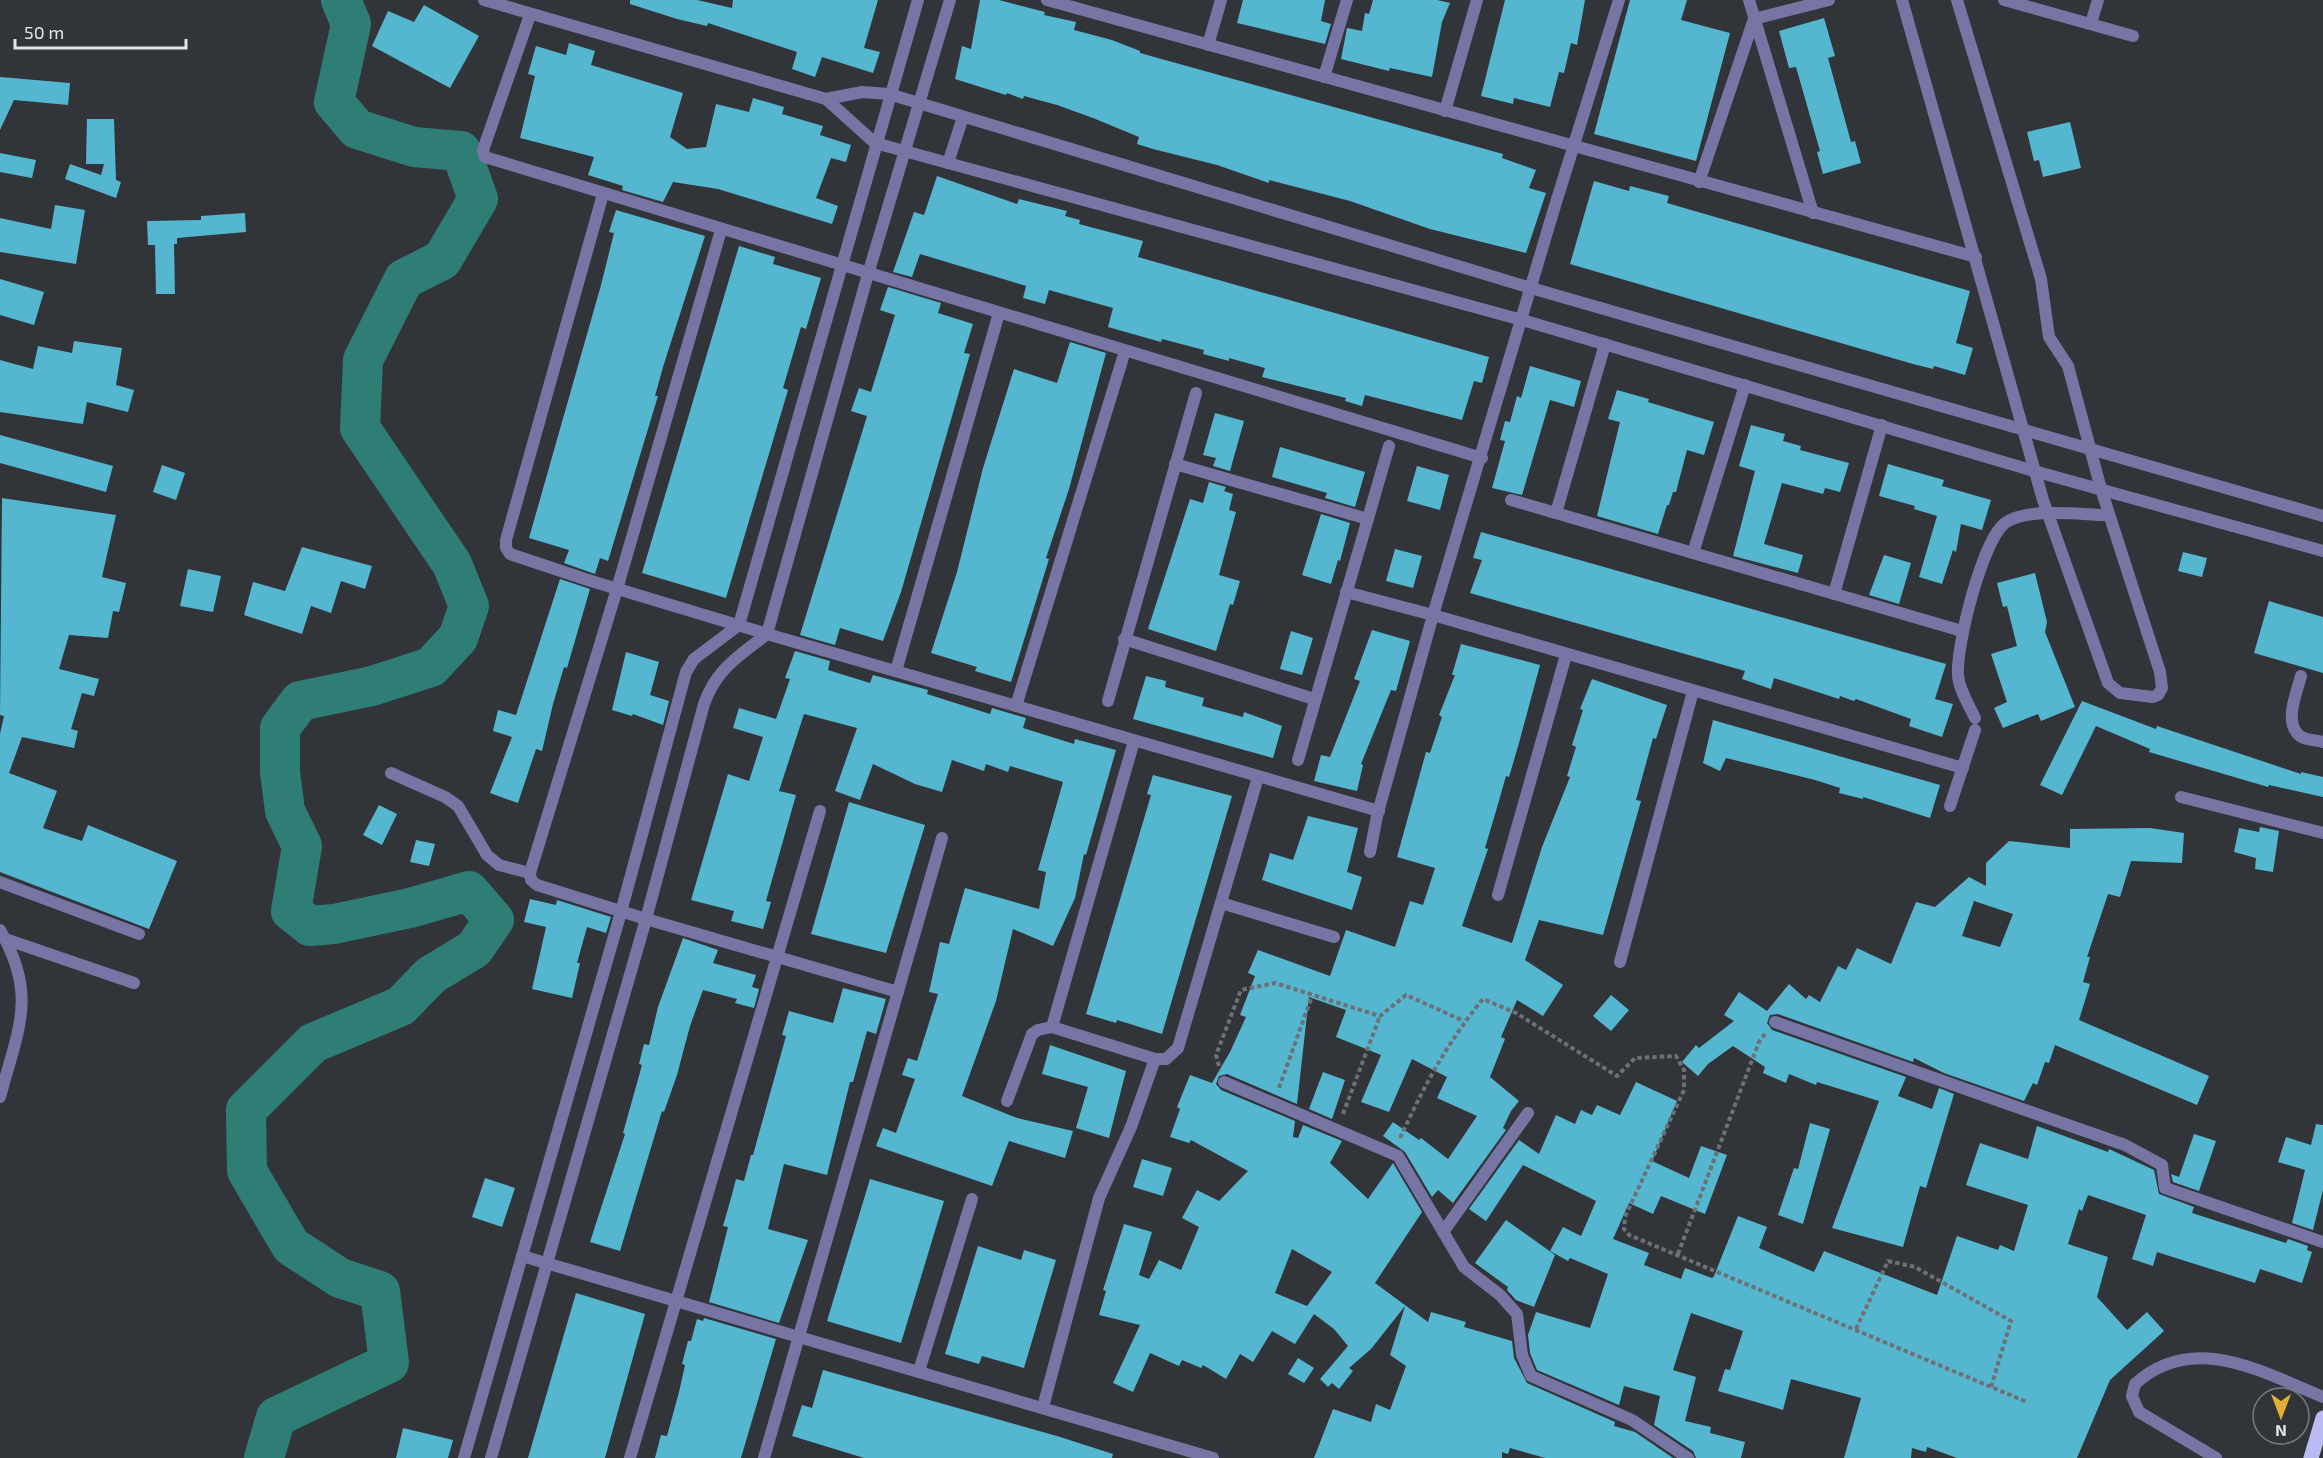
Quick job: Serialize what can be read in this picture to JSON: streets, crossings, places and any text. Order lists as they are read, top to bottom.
{
  "scale_bar": "50 m",
  "north": "bottom"
}
